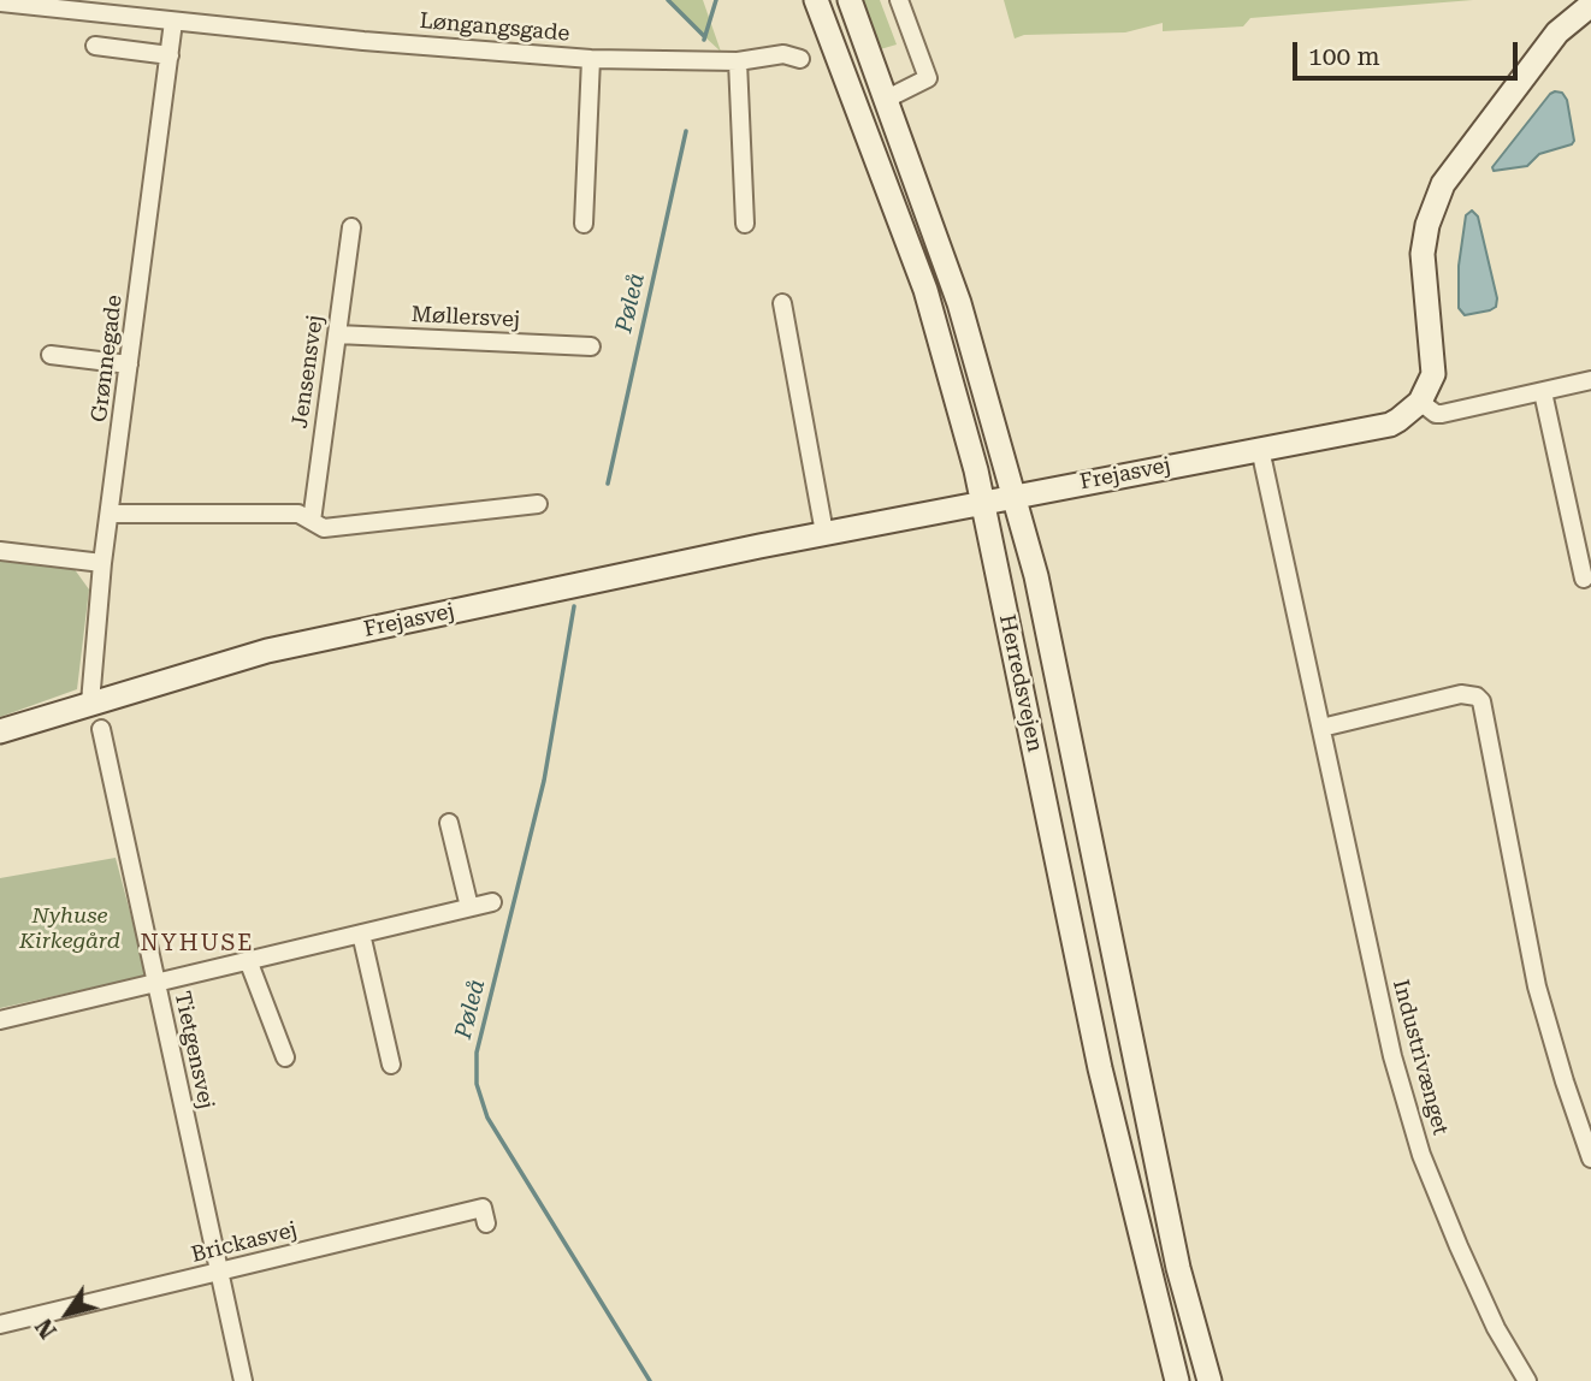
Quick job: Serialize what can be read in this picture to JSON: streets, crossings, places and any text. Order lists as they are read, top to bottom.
{
  "streets": {
    "street": [
      "Løngangsgade",
      "Møllersvej",
      "Grønnegade",
      "Jensensvej",
      "Frejasvej",
      "Herredsvejen",
      "Tietgensvej",
      "Industrivænget",
      "Brickasvej"
    ]
  },
  "crossings": [
    ["Løngangsgade", "Grønnegade"],
    ["Møllersvej", "Jensensvej"],
    ["Grønnegade", "Frejasvej"],
    ["Frejasvej", "Herredsvejen"],
    ["Frejasvej", "Industrivænget"],
    ["Tietgensvej", "Brickasvej"]
  ],
  "districts": ["NYHUSE"],
  "water": ["Pøleå"],
  "parks": ["Nyhuse Kirkegård"],
  "scale_bar": "100 m",
  "north": "bottom left"
}
